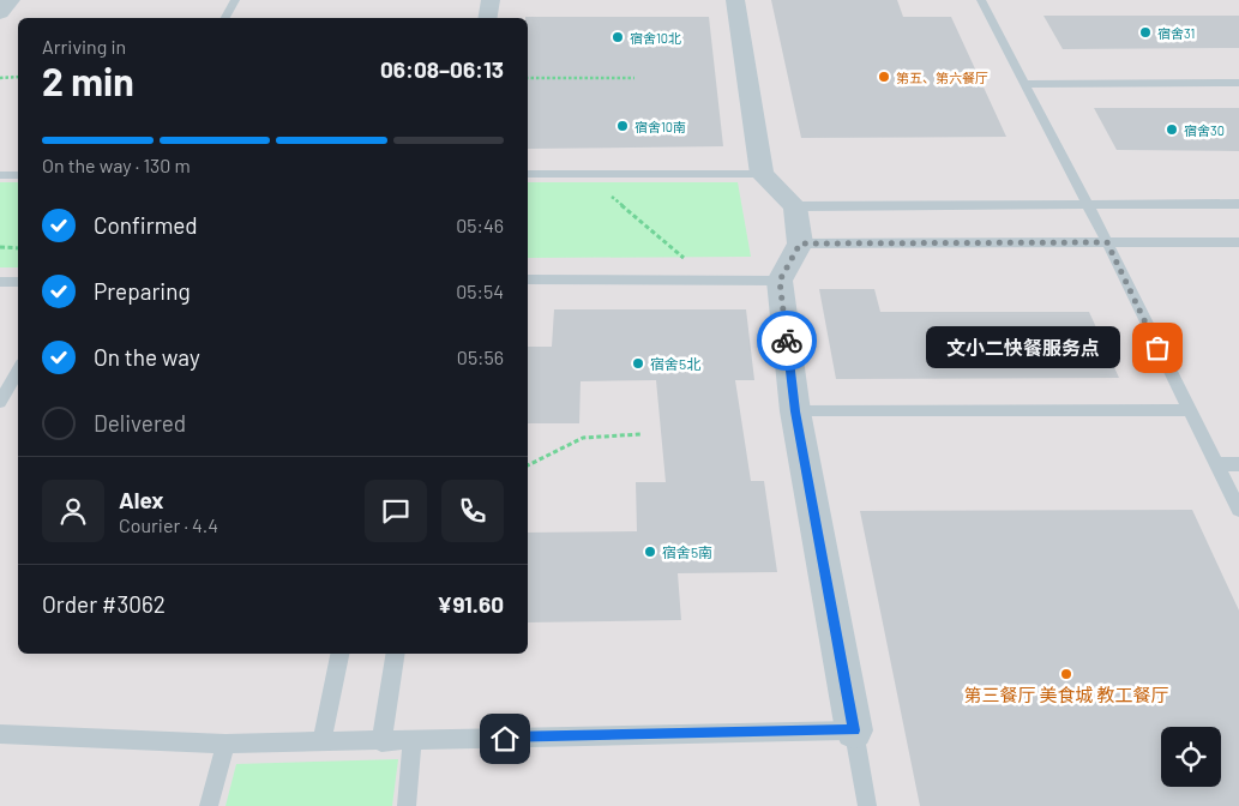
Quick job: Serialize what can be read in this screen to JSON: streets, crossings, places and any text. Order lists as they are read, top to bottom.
{
  "places": [
    "宿舍31",
    "宿舍10北",
    "第五、第六餐厅",
    "宿舍10南",
    "宿舍30",
    "文小二快餐服务点",
    "宿舍5北",
    "宿舍5南",
    "第三餐厅 美食城 教工餐厅"
  ],
  "page": {
    "heading": ["2 min", "Arriving in", "06:08–06:13"],
    "panel": [
      "Alex",
      "Courier · 4.4",
      "Order #3062",
      "¥91.60"
    ],
    "bar": "On the way · 130 m",
    "list": [
      ["Confirmed", "05:46"],
      ["Preparing", "05:54"],
      ["On the way", "05:56"],
      "Delivered"
    ],
    "bubble": "文小二快餐服务点"
  }
}
